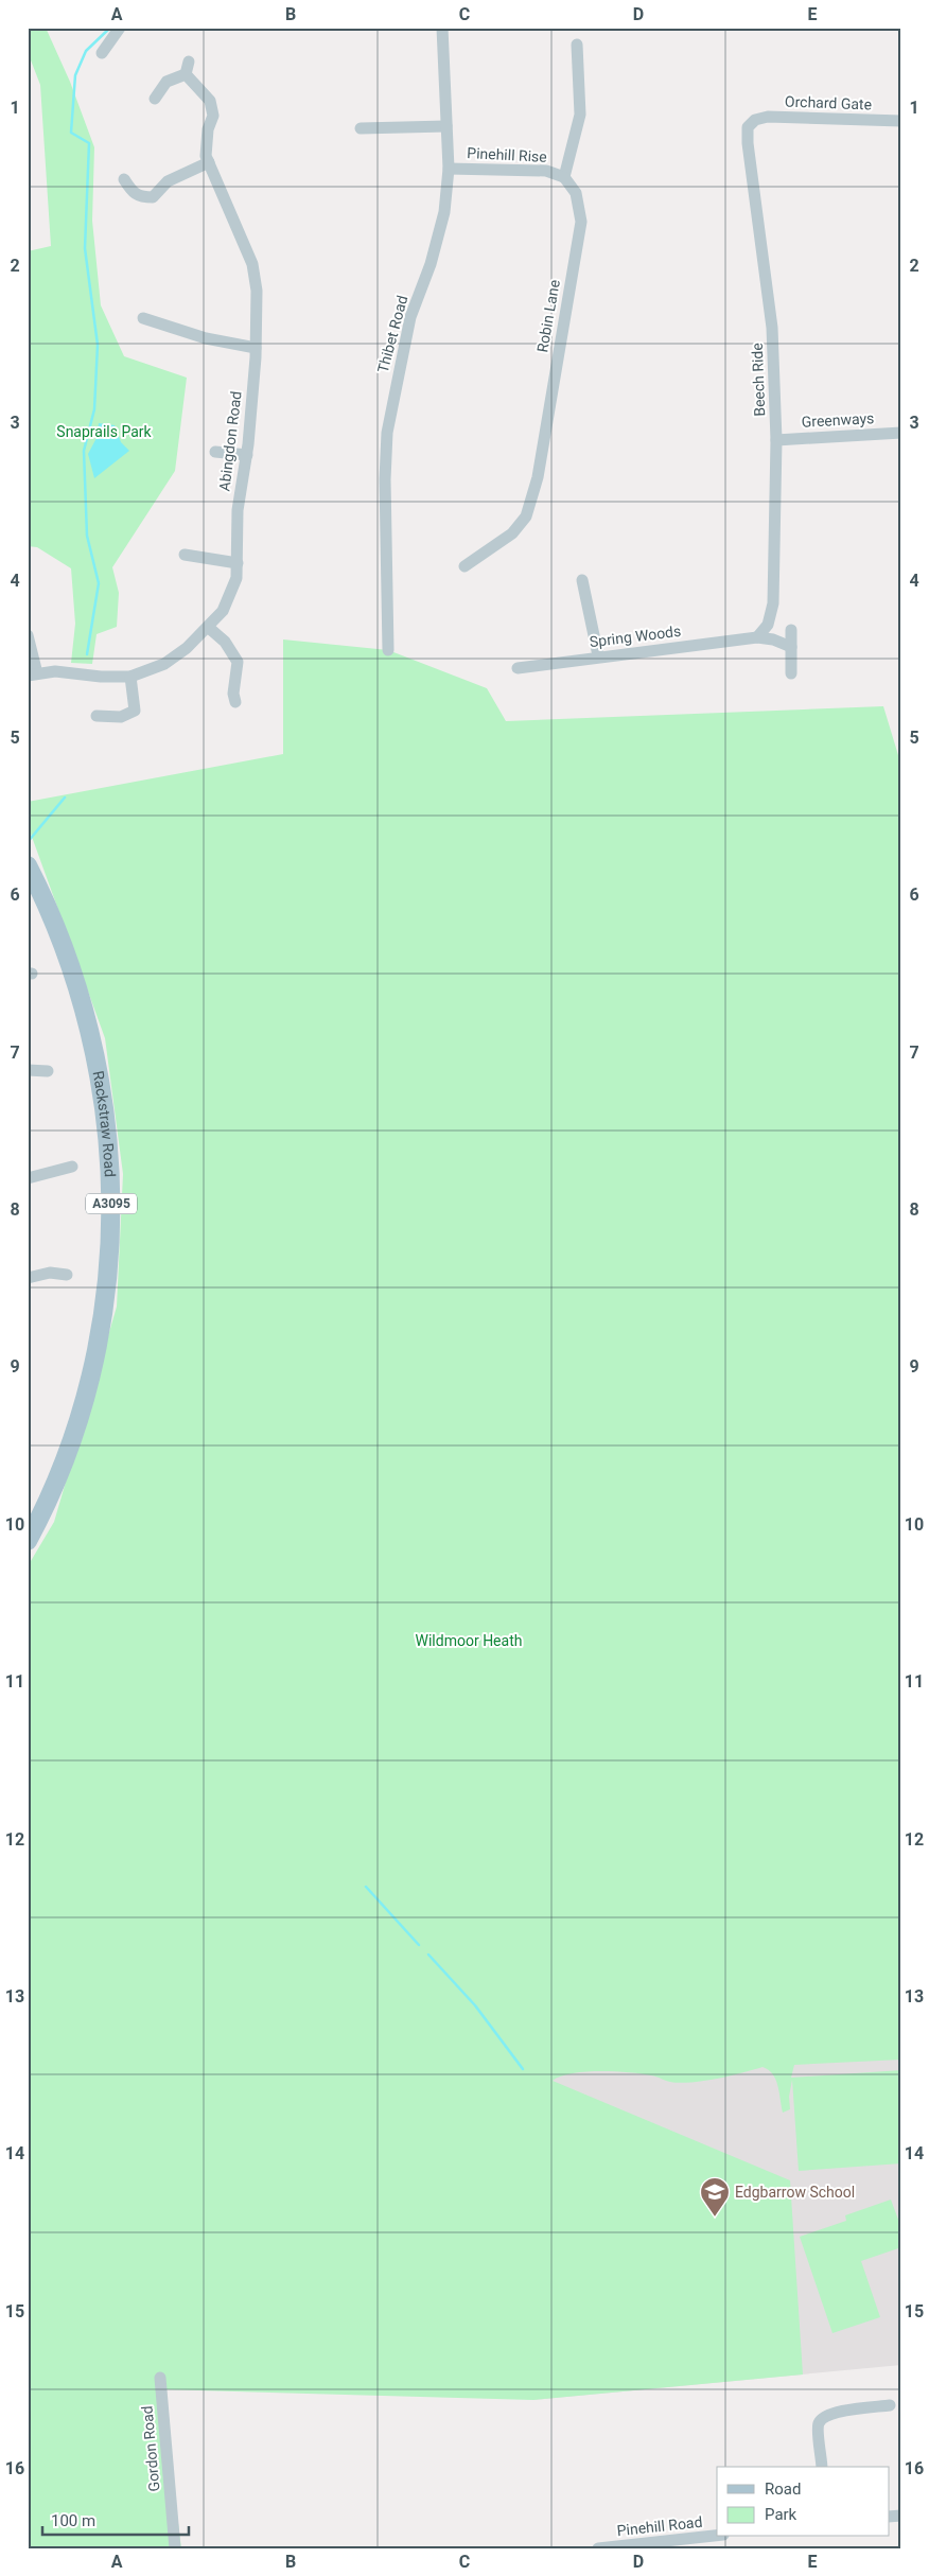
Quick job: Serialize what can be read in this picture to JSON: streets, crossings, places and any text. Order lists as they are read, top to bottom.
{
  "streets": {
    "main road": ["Rackstraw Road", "A3095"],
    "street": [
      "Orchard Gate",
      "Pinehill Rise",
      "Robin Lane",
      "Thibet Road",
      "Beech Ride",
      "Greenways",
      "Abingdon Road",
      "Spring Woods",
      "Gordon Road",
      "Pinehill Road"
    ]
  },
  "crossings": [
    ["Orchard Gate", "Beech Ride"],
    ["Pinehill Rise", "Robin Lane"],
    ["Pinehill Rise", "Thibet Road"],
    ["Beech Ride", "Greenways"],
    ["Beech Ride", "Spring Woods"]
  ],
  "parks": ["Snaprails Park", "Wildmoor Heath"],
  "places": {
    "school or university": ["Edgbarrow School"]
  },
  "legend": ["Road", "Park"],
  "scale_bar": "100 m",
  "grid": {
    "columns": [
      "A",
      "B",
      "C",
      "D",
      "E"
    ],
    "rows": [
      "1",
      "2",
      "3",
      "4",
      "5",
      "6",
      "7",
      "8",
      "9",
      "10",
      "11",
      "12",
      "13",
      "14",
      "15",
      "16"
    ]
  }
}
